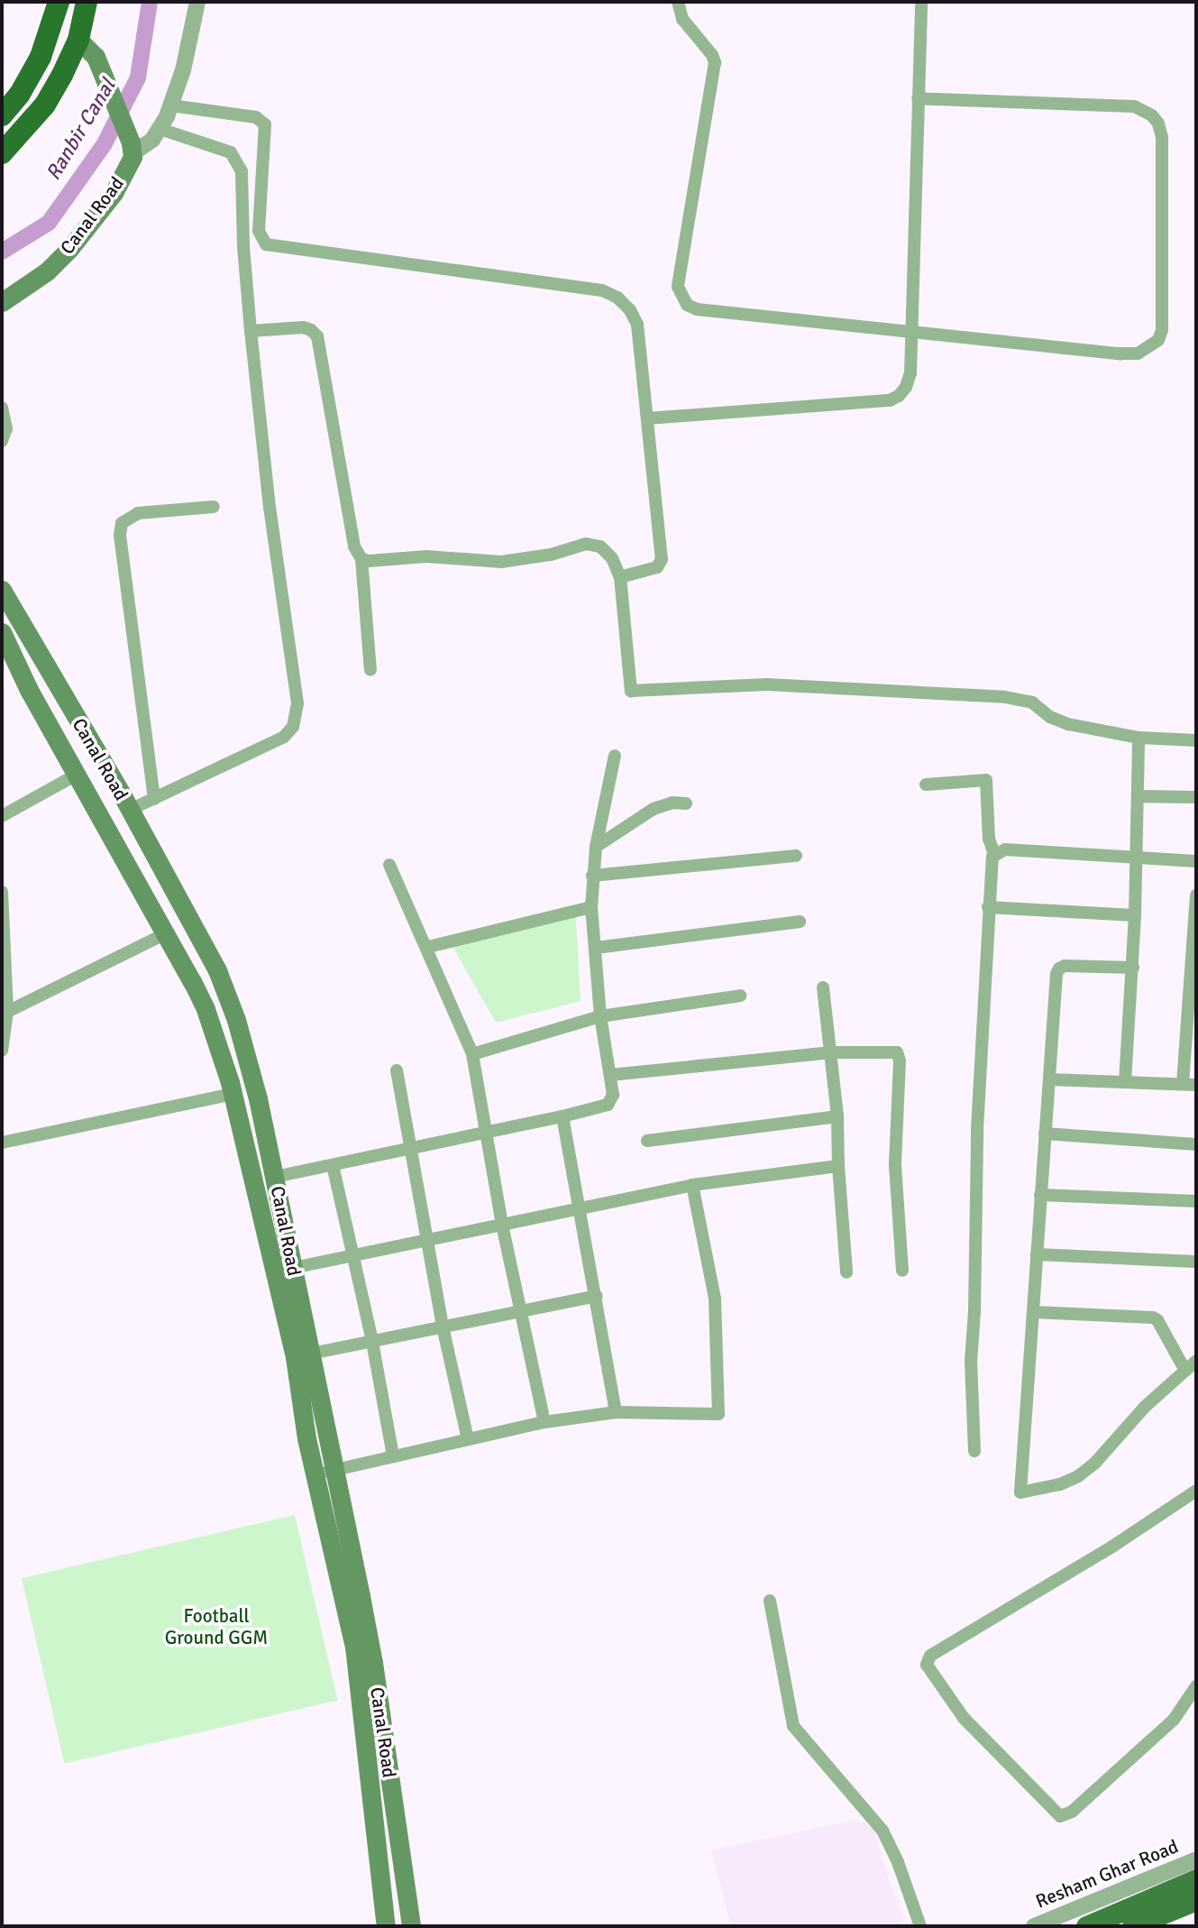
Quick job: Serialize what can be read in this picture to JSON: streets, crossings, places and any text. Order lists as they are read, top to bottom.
{
  "streets": {
    "main road": ["Canal Road"],
    "street": ["Resham Ghar Road"]
  },
  "water": ["Ranbir Canal"],
  "parks": ["Football Ground GGM"]
}
